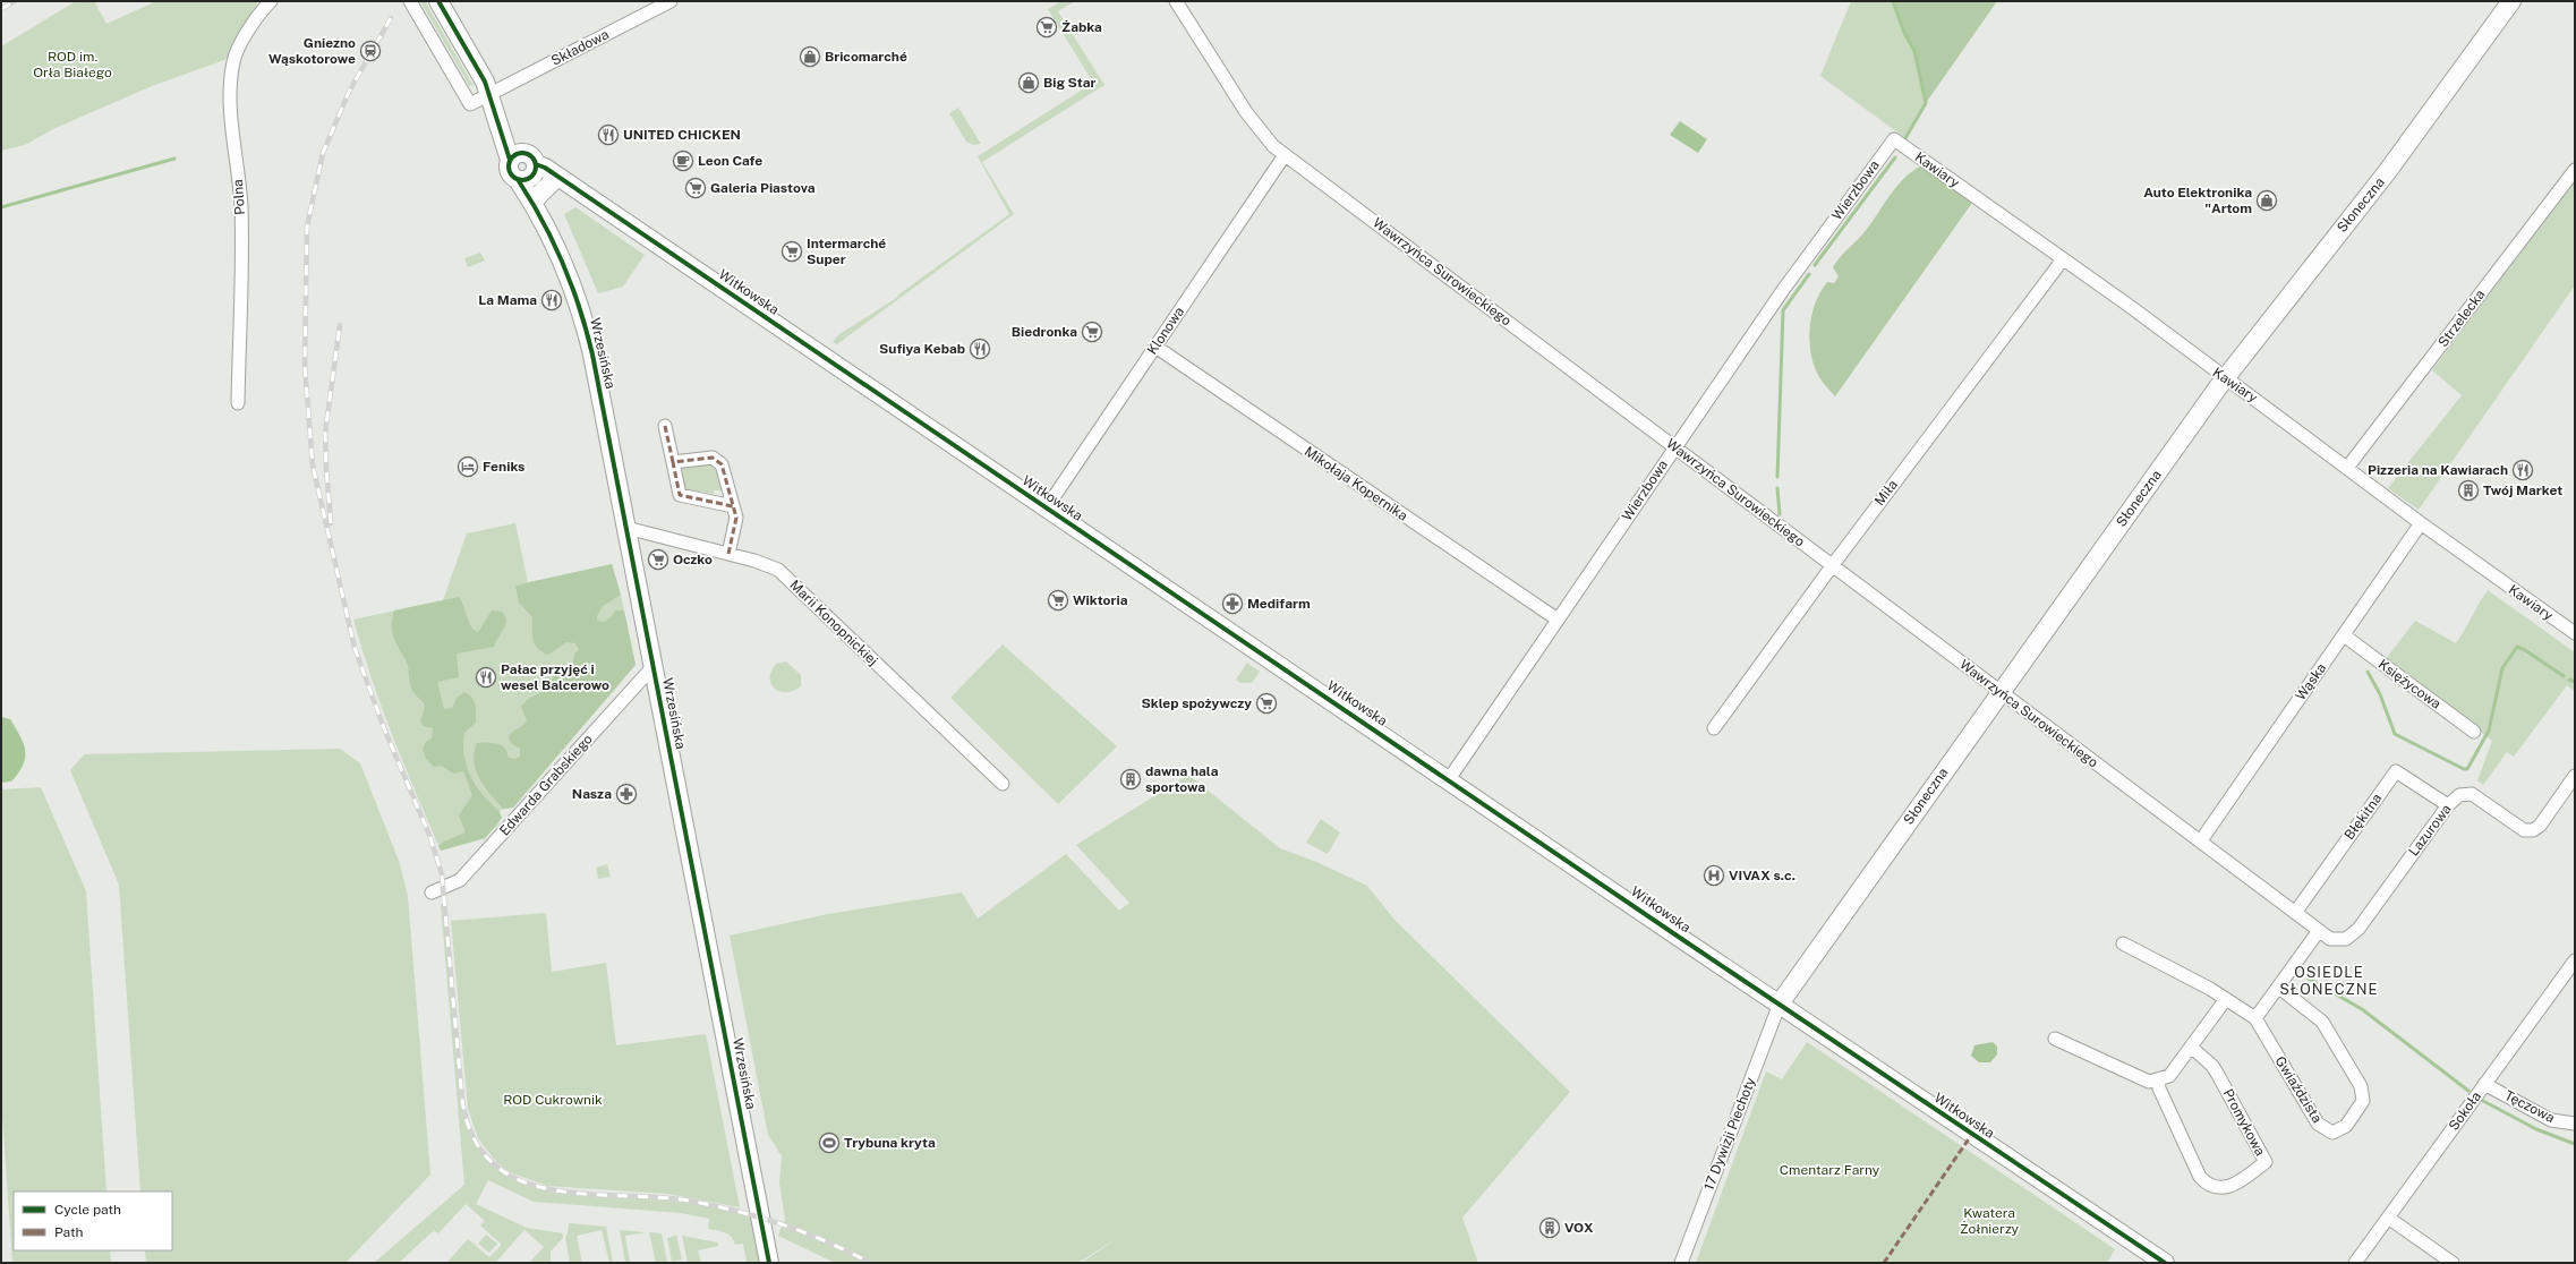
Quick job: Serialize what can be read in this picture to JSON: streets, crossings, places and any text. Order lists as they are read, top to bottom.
{
  "streets": {
    "street": [
      "Składowa",
      "Kawiary",
      "Wierzbowa",
      "Polna",
      "Słoneczna",
      "Wawrzyńca Surowieckiego",
      "Witkowska",
      "Strzelecka",
      "Klonowa",
      "Wrzesińska",
      "Mikołaja Kopernika",
      "Miła",
      "Marii Konopnickiej",
      "Wąska",
      "Księżycowa",
      "Edwarda Grabskiego",
      "Błękitna",
      "Lazurowa",
      "Gwiaździsta",
      "Tęczowa",
      "Sokoła",
      "Promykowa",
      "17 Dywizji Piechoty"
    ]
  },
  "crossings": [
    ["Kawiary", "Wierzbowa"],
    ["Kawiary", "Słoneczna"],
    ["Kawiary", "Strzelecka"],
    ["Kawiary", "Miła"],
    ["Kawiary", "Wąska"],
    ["Wierzbowa", "Wawrzyńca Surowieckiego"],
    ["Wierzbowa", "Witkowska"],
    ["Wierzbowa", "Mikołaja Kopernika"],
    ["Słoneczna", "Wawrzyńca Surowieckiego"],
    ["Słoneczna", "Witkowska"],
    ["Słoneczna", "17 Dywizji Piechoty"],
    ["Wawrzyńca Surowieckiego", "Klonowa"],
    ["Wawrzyńca Surowieckiego", "Miła"],
    ["Wawrzyńca Surowieckiego", "Wąska"],
    ["Wawrzyńca Surowieckiego", "Błękitna"],
    ["Wawrzyńca Surowieckiego", "Lazurowa"],
    ["Witkowska", "Klonowa"],
    ["Witkowska", "Wrzesińska"],
    ["Witkowska", "17 Dywizji Piechoty"],
    ["Klonowa", "Mikołaja Kopernika"],
    ["Wrzesińska", "Marii Konopnickiej"],
    ["Wrzesińska", "Edwarda Grabskiego"],
    ["Wąska", "Księżycowa"],
    ["Błękitna", "Lazurowa"],
    ["Tęczowa", "Sokoła"]
  ],
  "districts": ["OSIEDLE SŁONECZNE"],
  "parks": [
    "ROD im. Orła Białego",
    "ROD Cukrownik",
    "Cmentarz Farny",
    "Kwatera Żołnierzy"
  ],
  "places": {
    "supermarket": [
      "Żabka",
      "Galeria Piastova",
      "Intermarché Super",
      "Biedronka",
      "Oczko",
      "Wiktoria",
      "Sklep spożywczy"
    ],
    "station": ["Gniezno Wąskotorowe"],
    "shop": ["Bricomarché", "Big Star", "Auto Elektronika \"Artom"],
    "restaurant": [
      "UNITED CHICKEN",
      "La Mama",
      "Sufiya Kebab",
      "Pizzeria na Kawiarach",
      "Pałac przyjęć i wesel Balcerowo"
    ],
    "cafe": ["Leon Cafe"],
    "hotel": ["Feniks"],
    "building": ["Twój Market", "dawna hala sportowa", "VOX"],
    "pharmacy": ["Medifarm", "Nasza"],
    "hospital": ["VIVAX s.c."],
    "sports": ["Trybuna kryta"]
  },
  "legend": ["Cycle path", "Path"]
}
